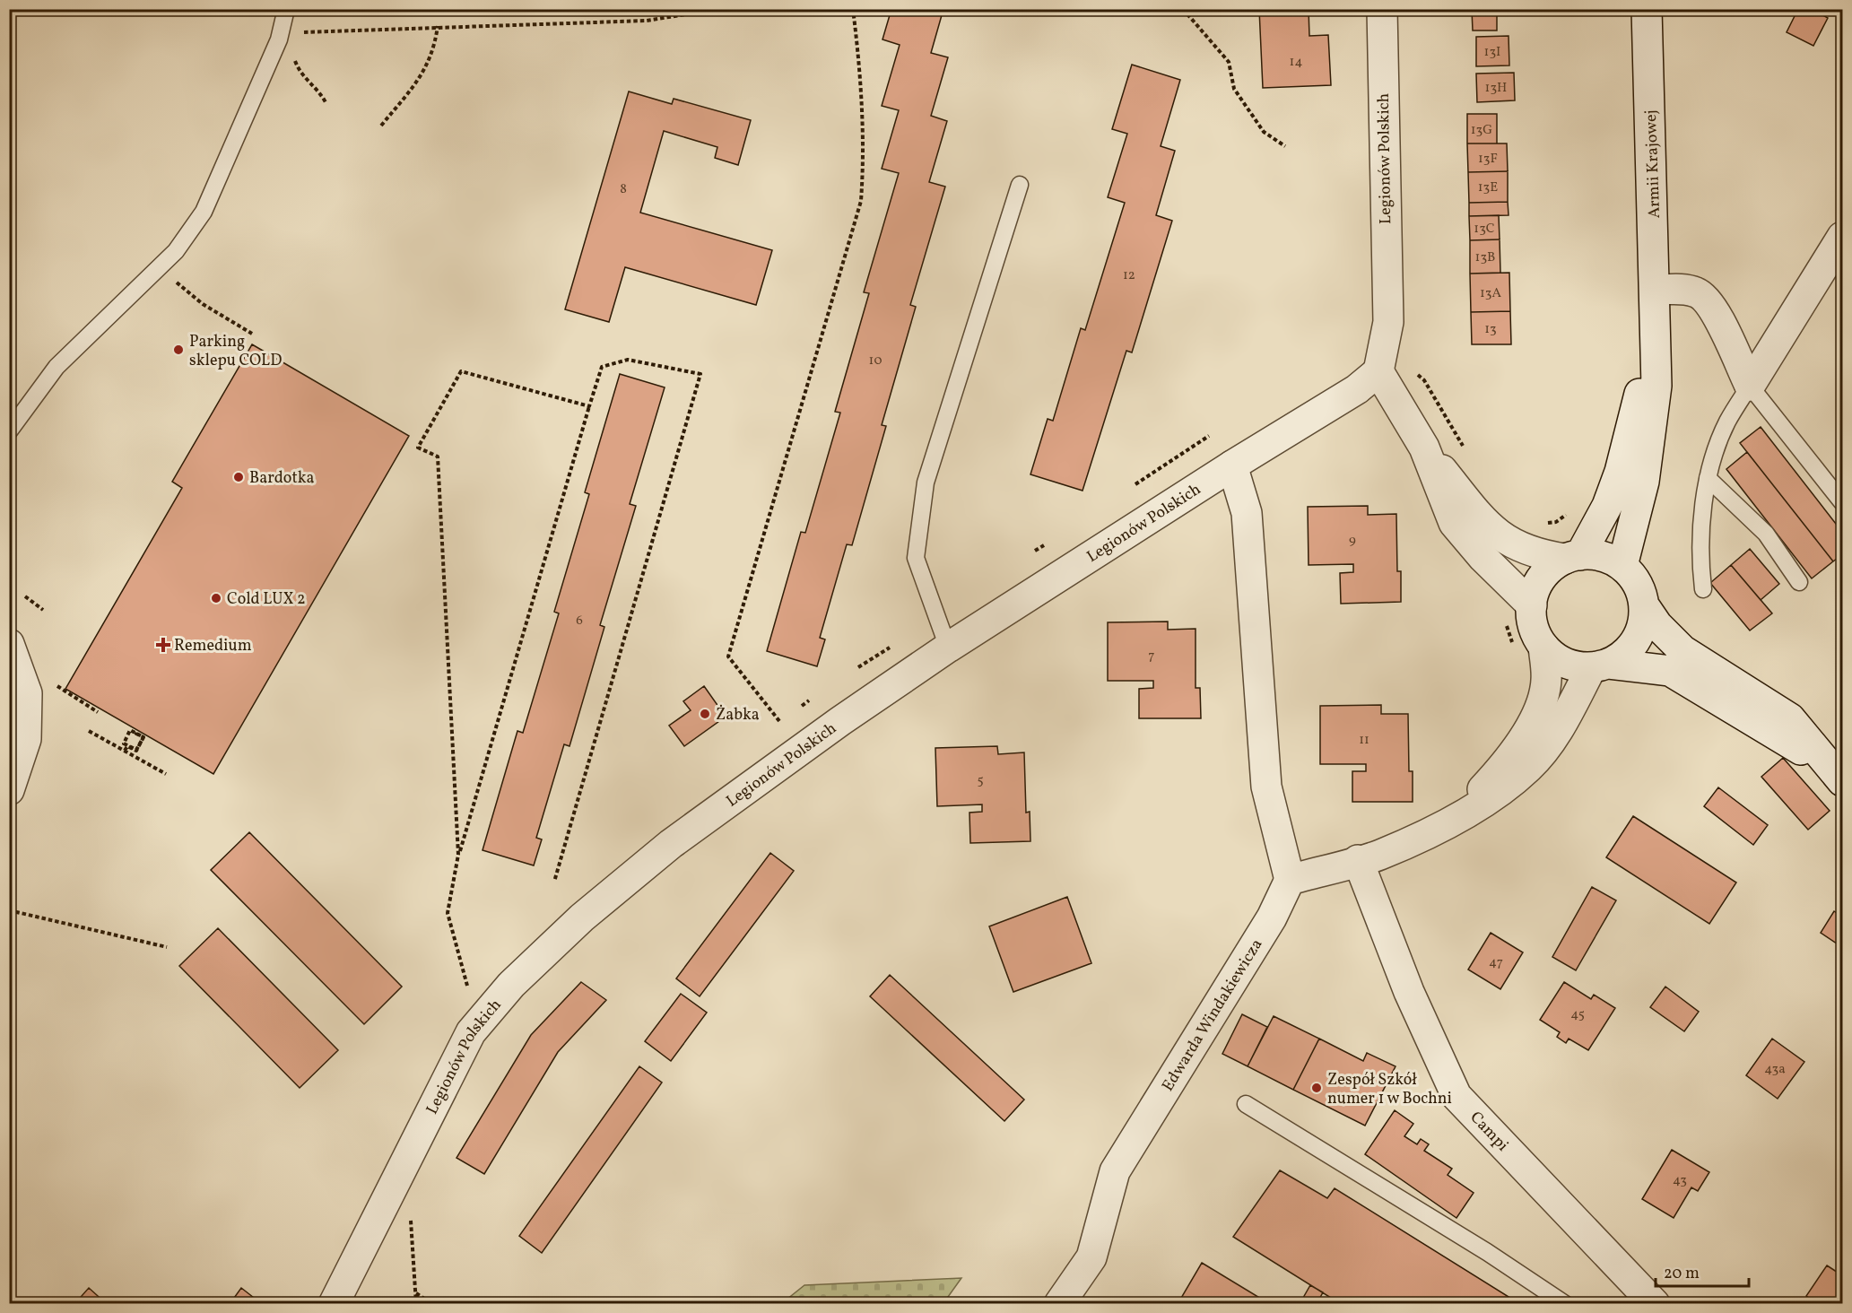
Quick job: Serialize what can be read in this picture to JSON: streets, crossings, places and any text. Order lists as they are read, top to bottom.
{
  "streets": {
    "street": [
      "Legionów Polskich",
      "Armii Krajowej",
      "Edwarda Windakiewicza",
      "Campi"
    ]
  },
  "places": {
    "other": [
      "Parking sklepu COLD",
      "Bardotka",
      "Cold LUX 2",
      "Żabka",
      "Zespół Szkół numer 1 w Bochni"
    ],
    "health": ["Remedium"]
  },
  "house_numbers": [
    "13I",
    "14",
    "13H",
    "13G",
    "13F",
    "13E",
    "8",
    "13C",
    "13B",
    "12",
    "13A",
    "13",
    "10",
    "9",
    "6",
    "7",
    "11",
    "5",
    "47",
    "45",
    "43a",
    "43"
  ],
  "scale_bar": "20 m"
}
